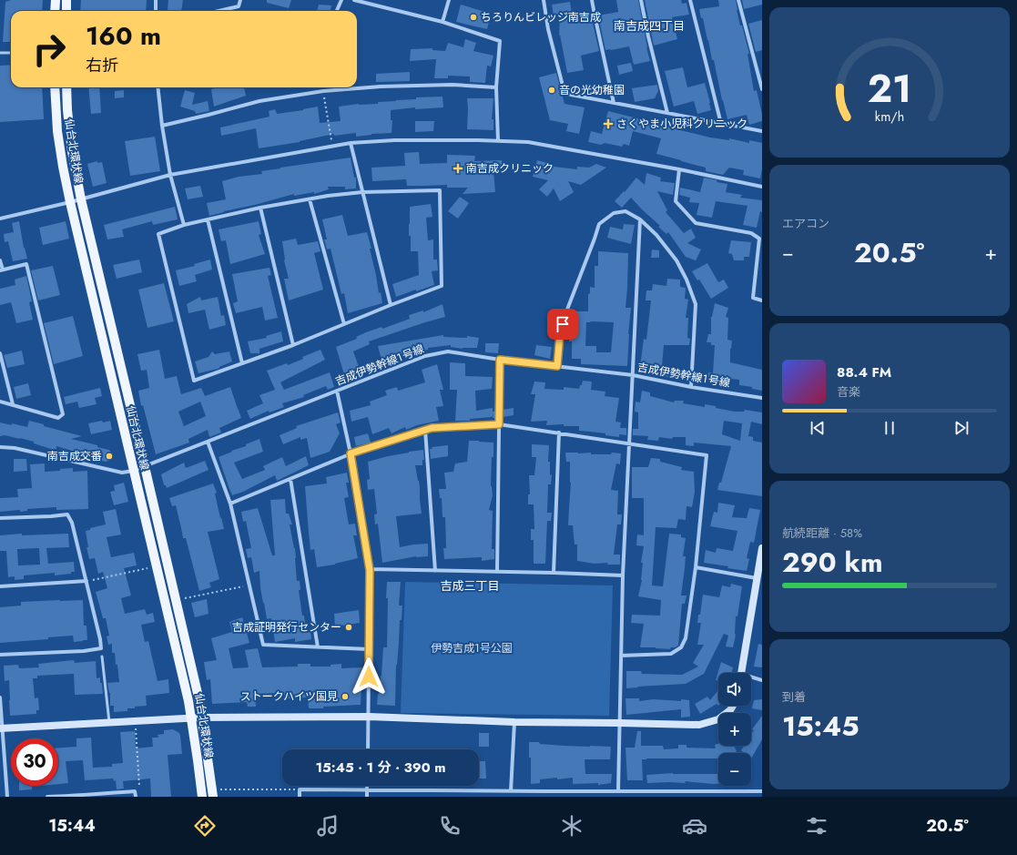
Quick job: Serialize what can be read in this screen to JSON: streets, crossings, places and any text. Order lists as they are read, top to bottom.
{
  "streets": {
    "main road": ["仙台北環状線"],
    "street": ["吉成伊勢幹線１号線"]
  },
  "crossings": [
    ["仙台北環状線", "吉成伊勢幹線１号線"]
  ],
  "districts": ["南吉成四丁目", "吉成三丁目"],
  "parks": ["伊勢吉成1号公園"],
  "places": {
    "other": [
      "ちろりんビレッジ南吉成",
      "音の光幼稚園",
      "南吉成交番",
      "吉成証明発行センター",
      "ストークハイツ国見"
    ],
    "health": ["さくやま小児科クリニック", "南吉成クリニック"]
  },
  "page": {
    "turn": ["160 m", "右折"],
    "tile": [
      "エアコン",
      ["航続距離 · 58%", "290 km"],
      ["到着", "15:45"]
    ],
    "heat": ["−", "20.5°", "+"],
    "song": ["88.4 FM", "音楽"],
    "map_buttons": ["+", "−"],
    "limit": "30",
    "trip": "15:45 · 1 分 · 390 m",
    "tabs": ["15:44", "20.5°"],
    "gauge": ["21", "km/h"]
  }
}
